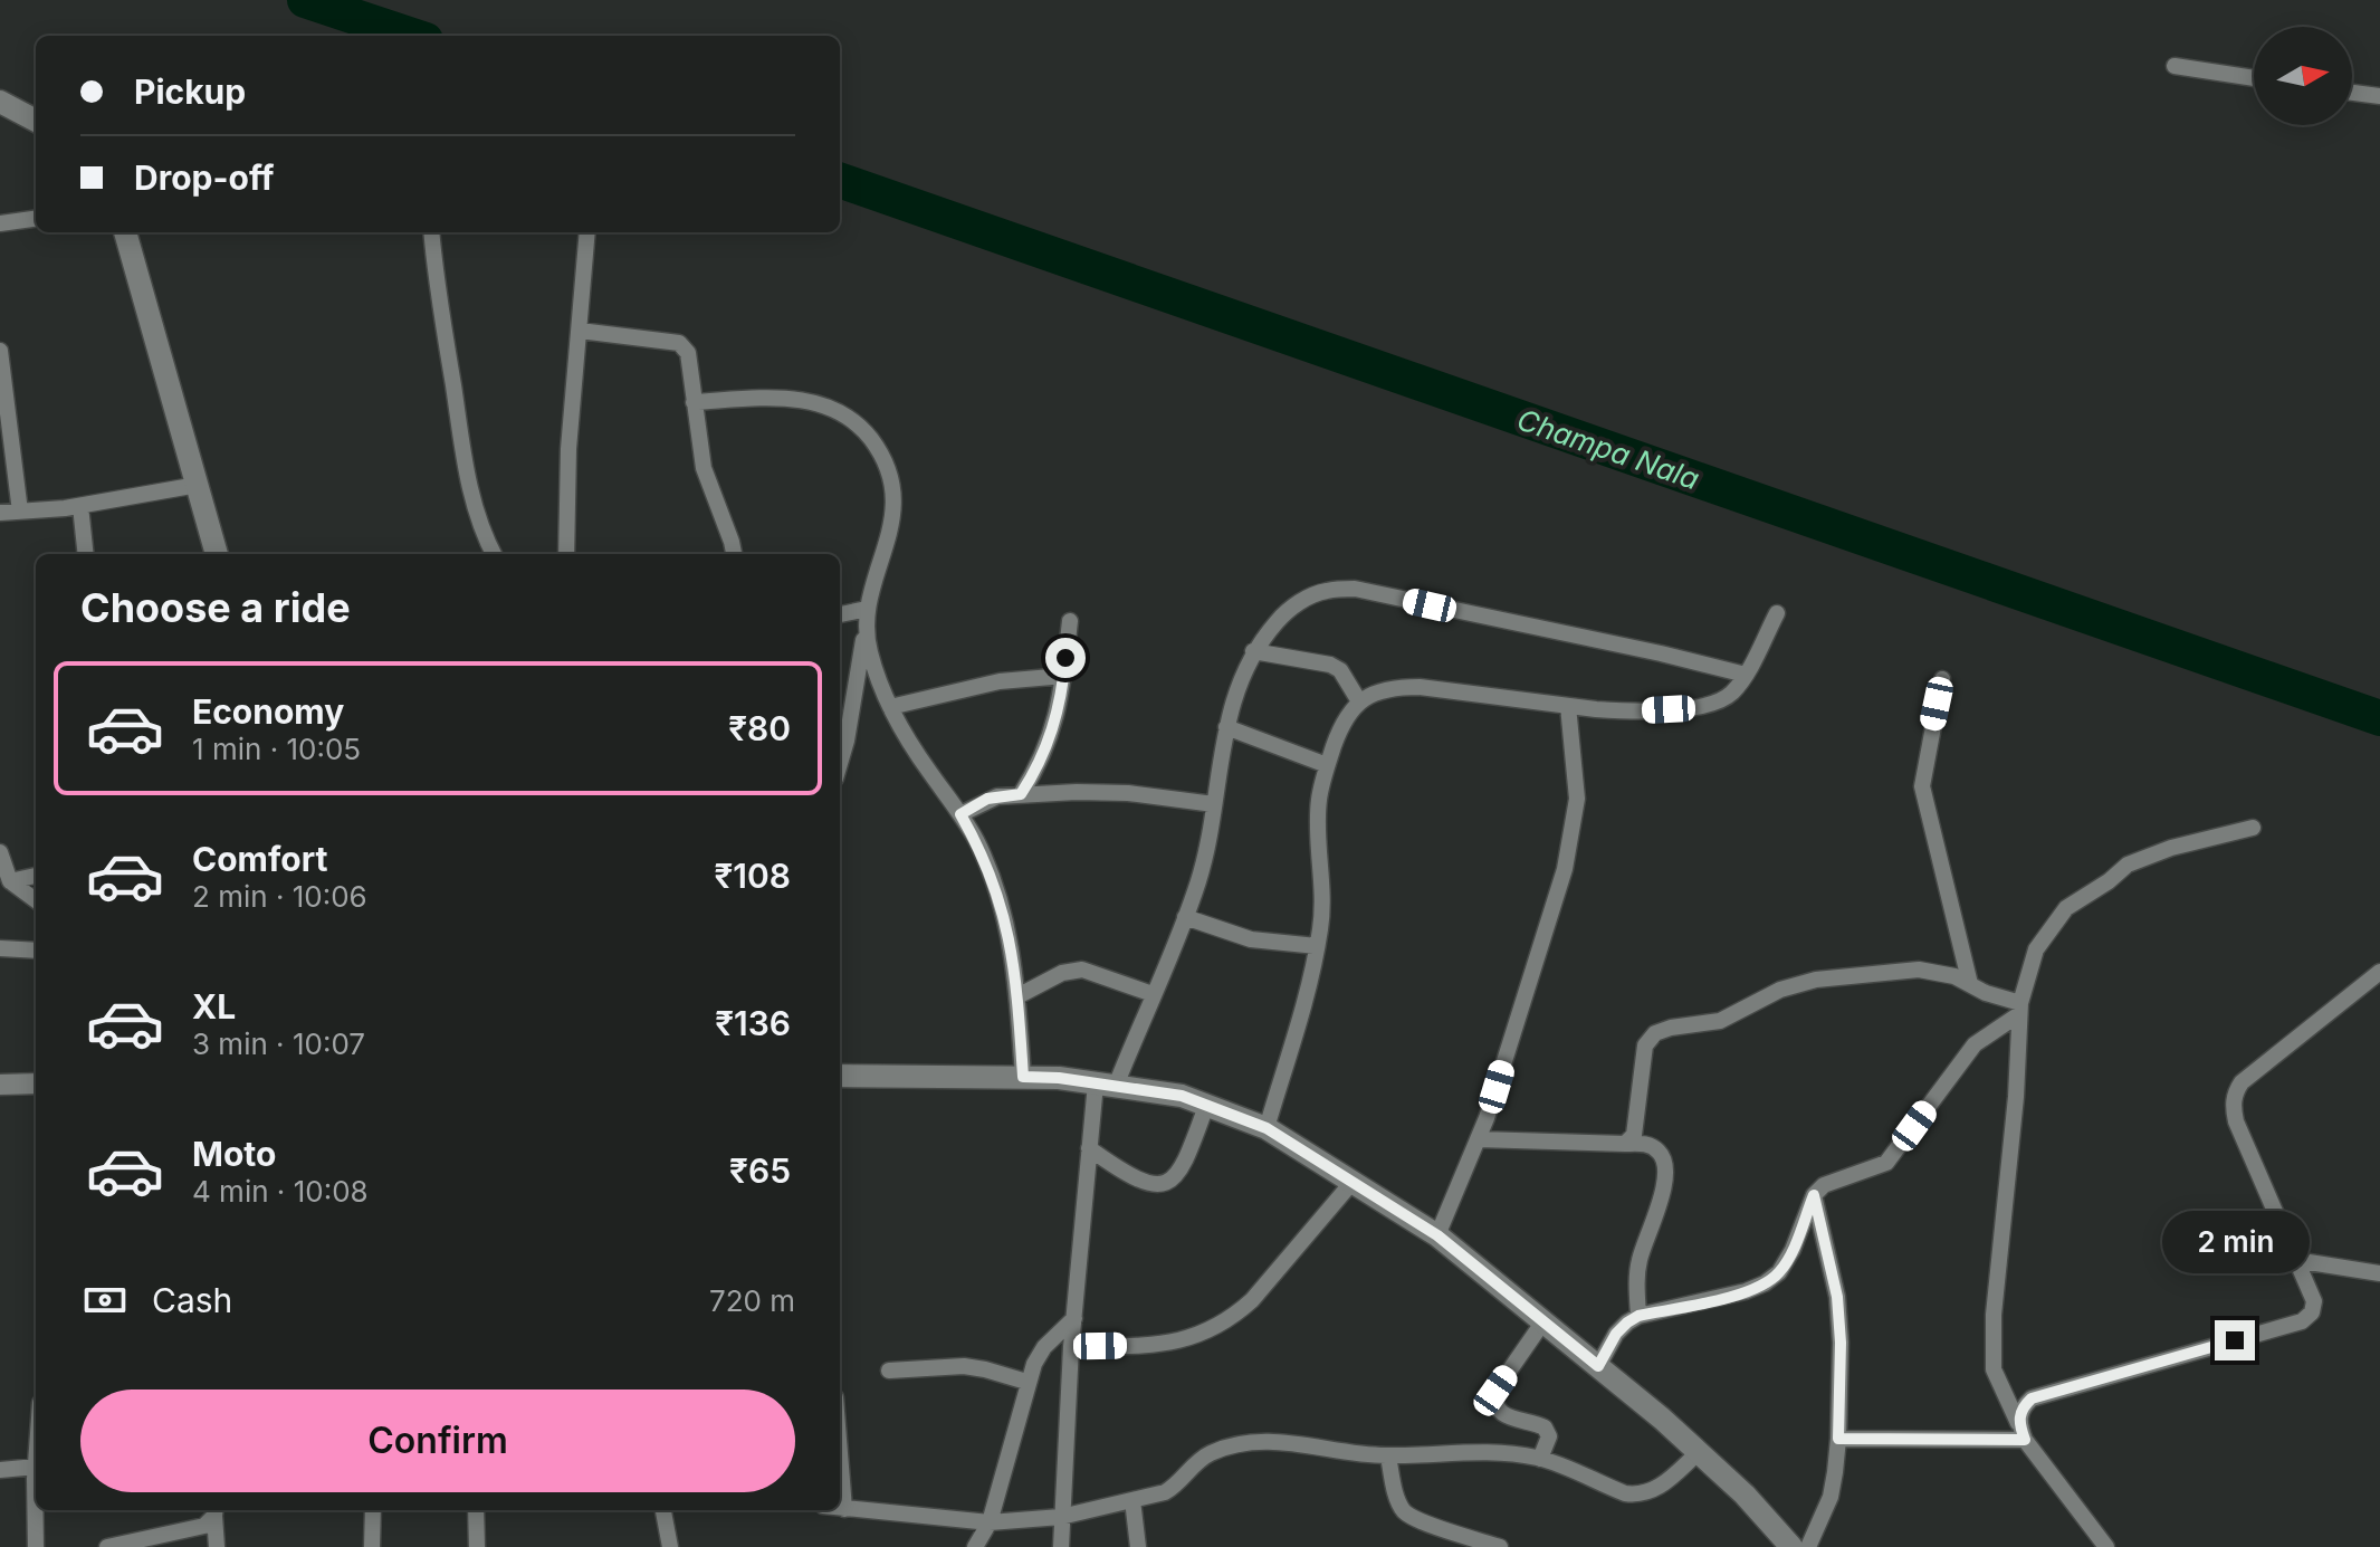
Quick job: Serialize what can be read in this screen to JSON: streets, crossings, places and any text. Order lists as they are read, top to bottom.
{
  "water": ["Champa Nala"],
  "north": "right",
  "page": {
    "banner": ["Pickup", "Drop-off"],
    "heading": "Choose a ride",
    "list": [
      {
        "name": "Economy",
        "note": "1 min · 10:05",
        "value": "₹80"
      },
      {
        "name": "Comfort",
        "note": "2 min · 10:06",
        "value": "₹108"
      },
      {
        "name": "XL",
        "note": "3 min · 10:07",
        "value": "₹136"
      },
      {
        "name": "Moto",
        "note": "4 min · 10:08",
        "value": "₹65"
      }
    ],
    "bubble": "2 min",
    "pay": ["Cash", "720 m"],
    "buttons": "Confirm"
  }
}
